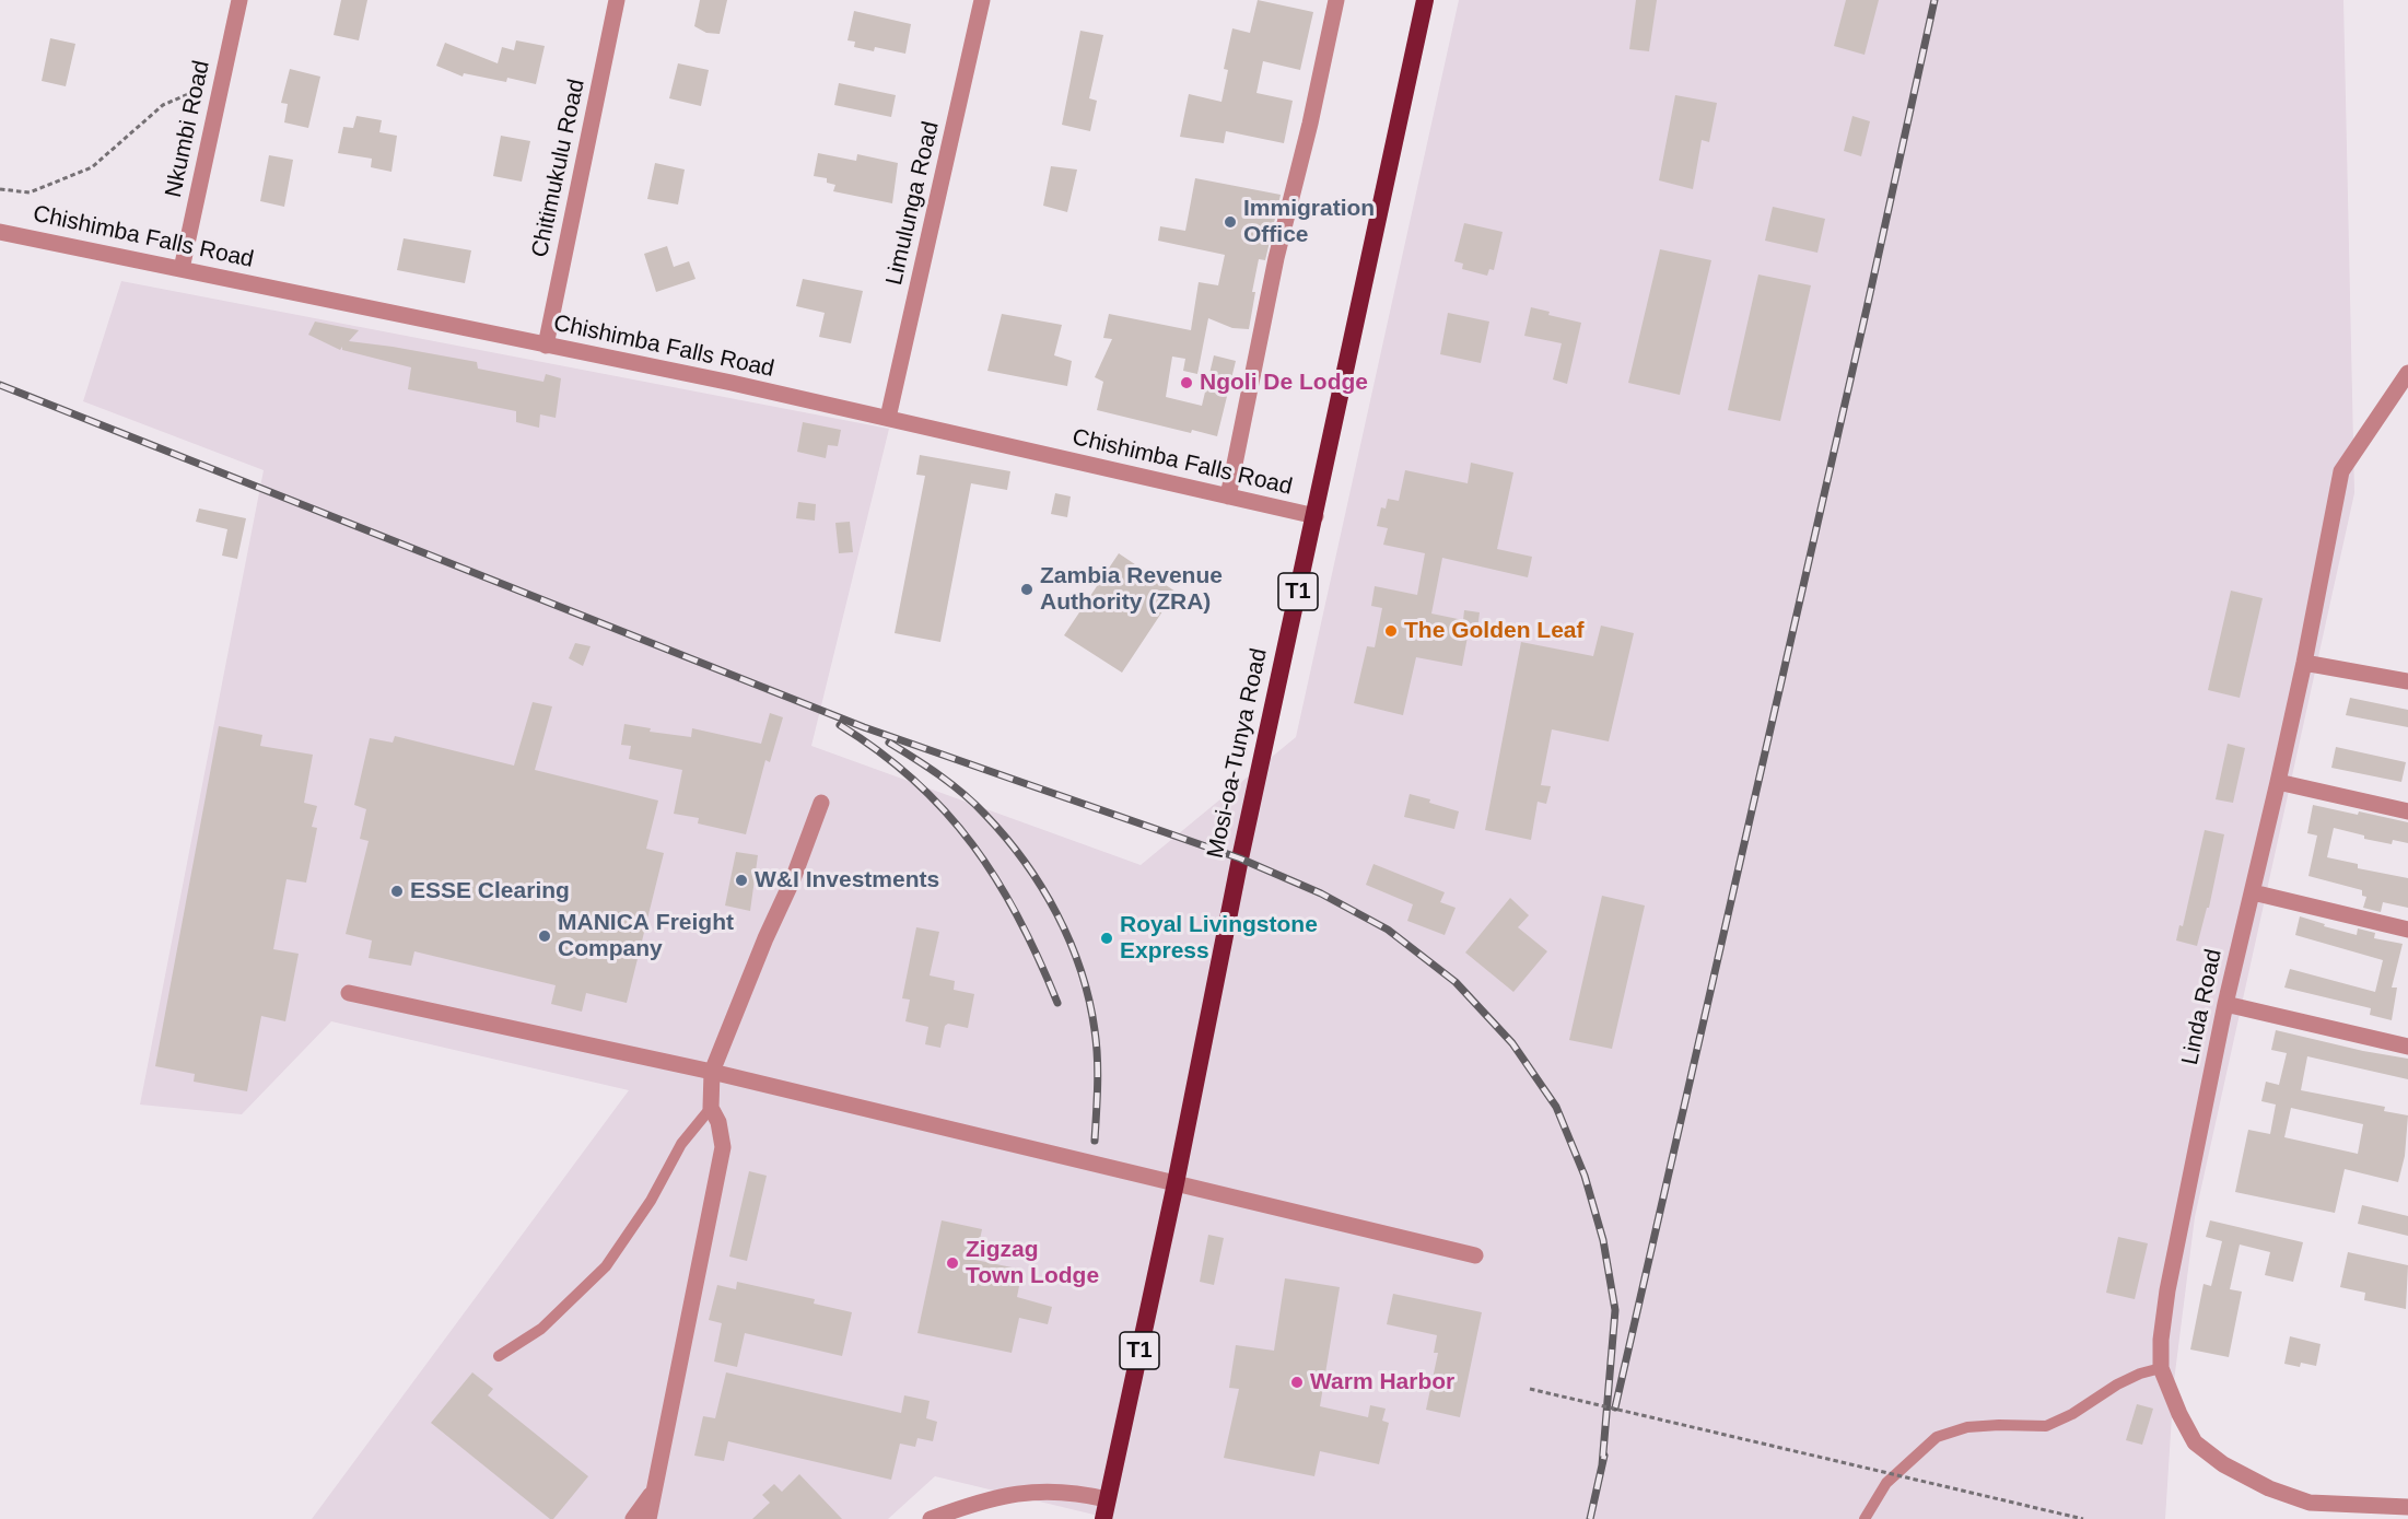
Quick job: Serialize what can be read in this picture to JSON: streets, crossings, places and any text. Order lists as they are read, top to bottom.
{
  "streets": {
    "highway": ["T1", "Mosi-oa-Tunya Road"],
    "street": [
      "Nkumbi Road",
      "Chitimukulu Road",
      "Limulunga Road",
      "Chishimba Falls Road",
      "Linda Road"
    ]
  },
  "crossings": [
    ["Nkumbi Road", "Chishimba Falls Road"],
    ["Chitimukulu Road", "Chishimba Falls Road"],
    ["Limulunga Road", "Chishimba Falls Road"],
    ["Chishimba Falls Road", "Mosi-oa-Tunya Road"]
  ],
  "places": [
    "Immigration Office",
    "Ngoli De Lodge",
    "Zambia Revenue Authority (ZRA)",
    "The Golden Leaf",
    "W&I Investments",
    "ESSE Clearing",
    "MANICA Freight Company",
    "Royal Livingstone Express",
    "Zigzag Town Lodge",
    "Warm Harbor"
  ]
}
